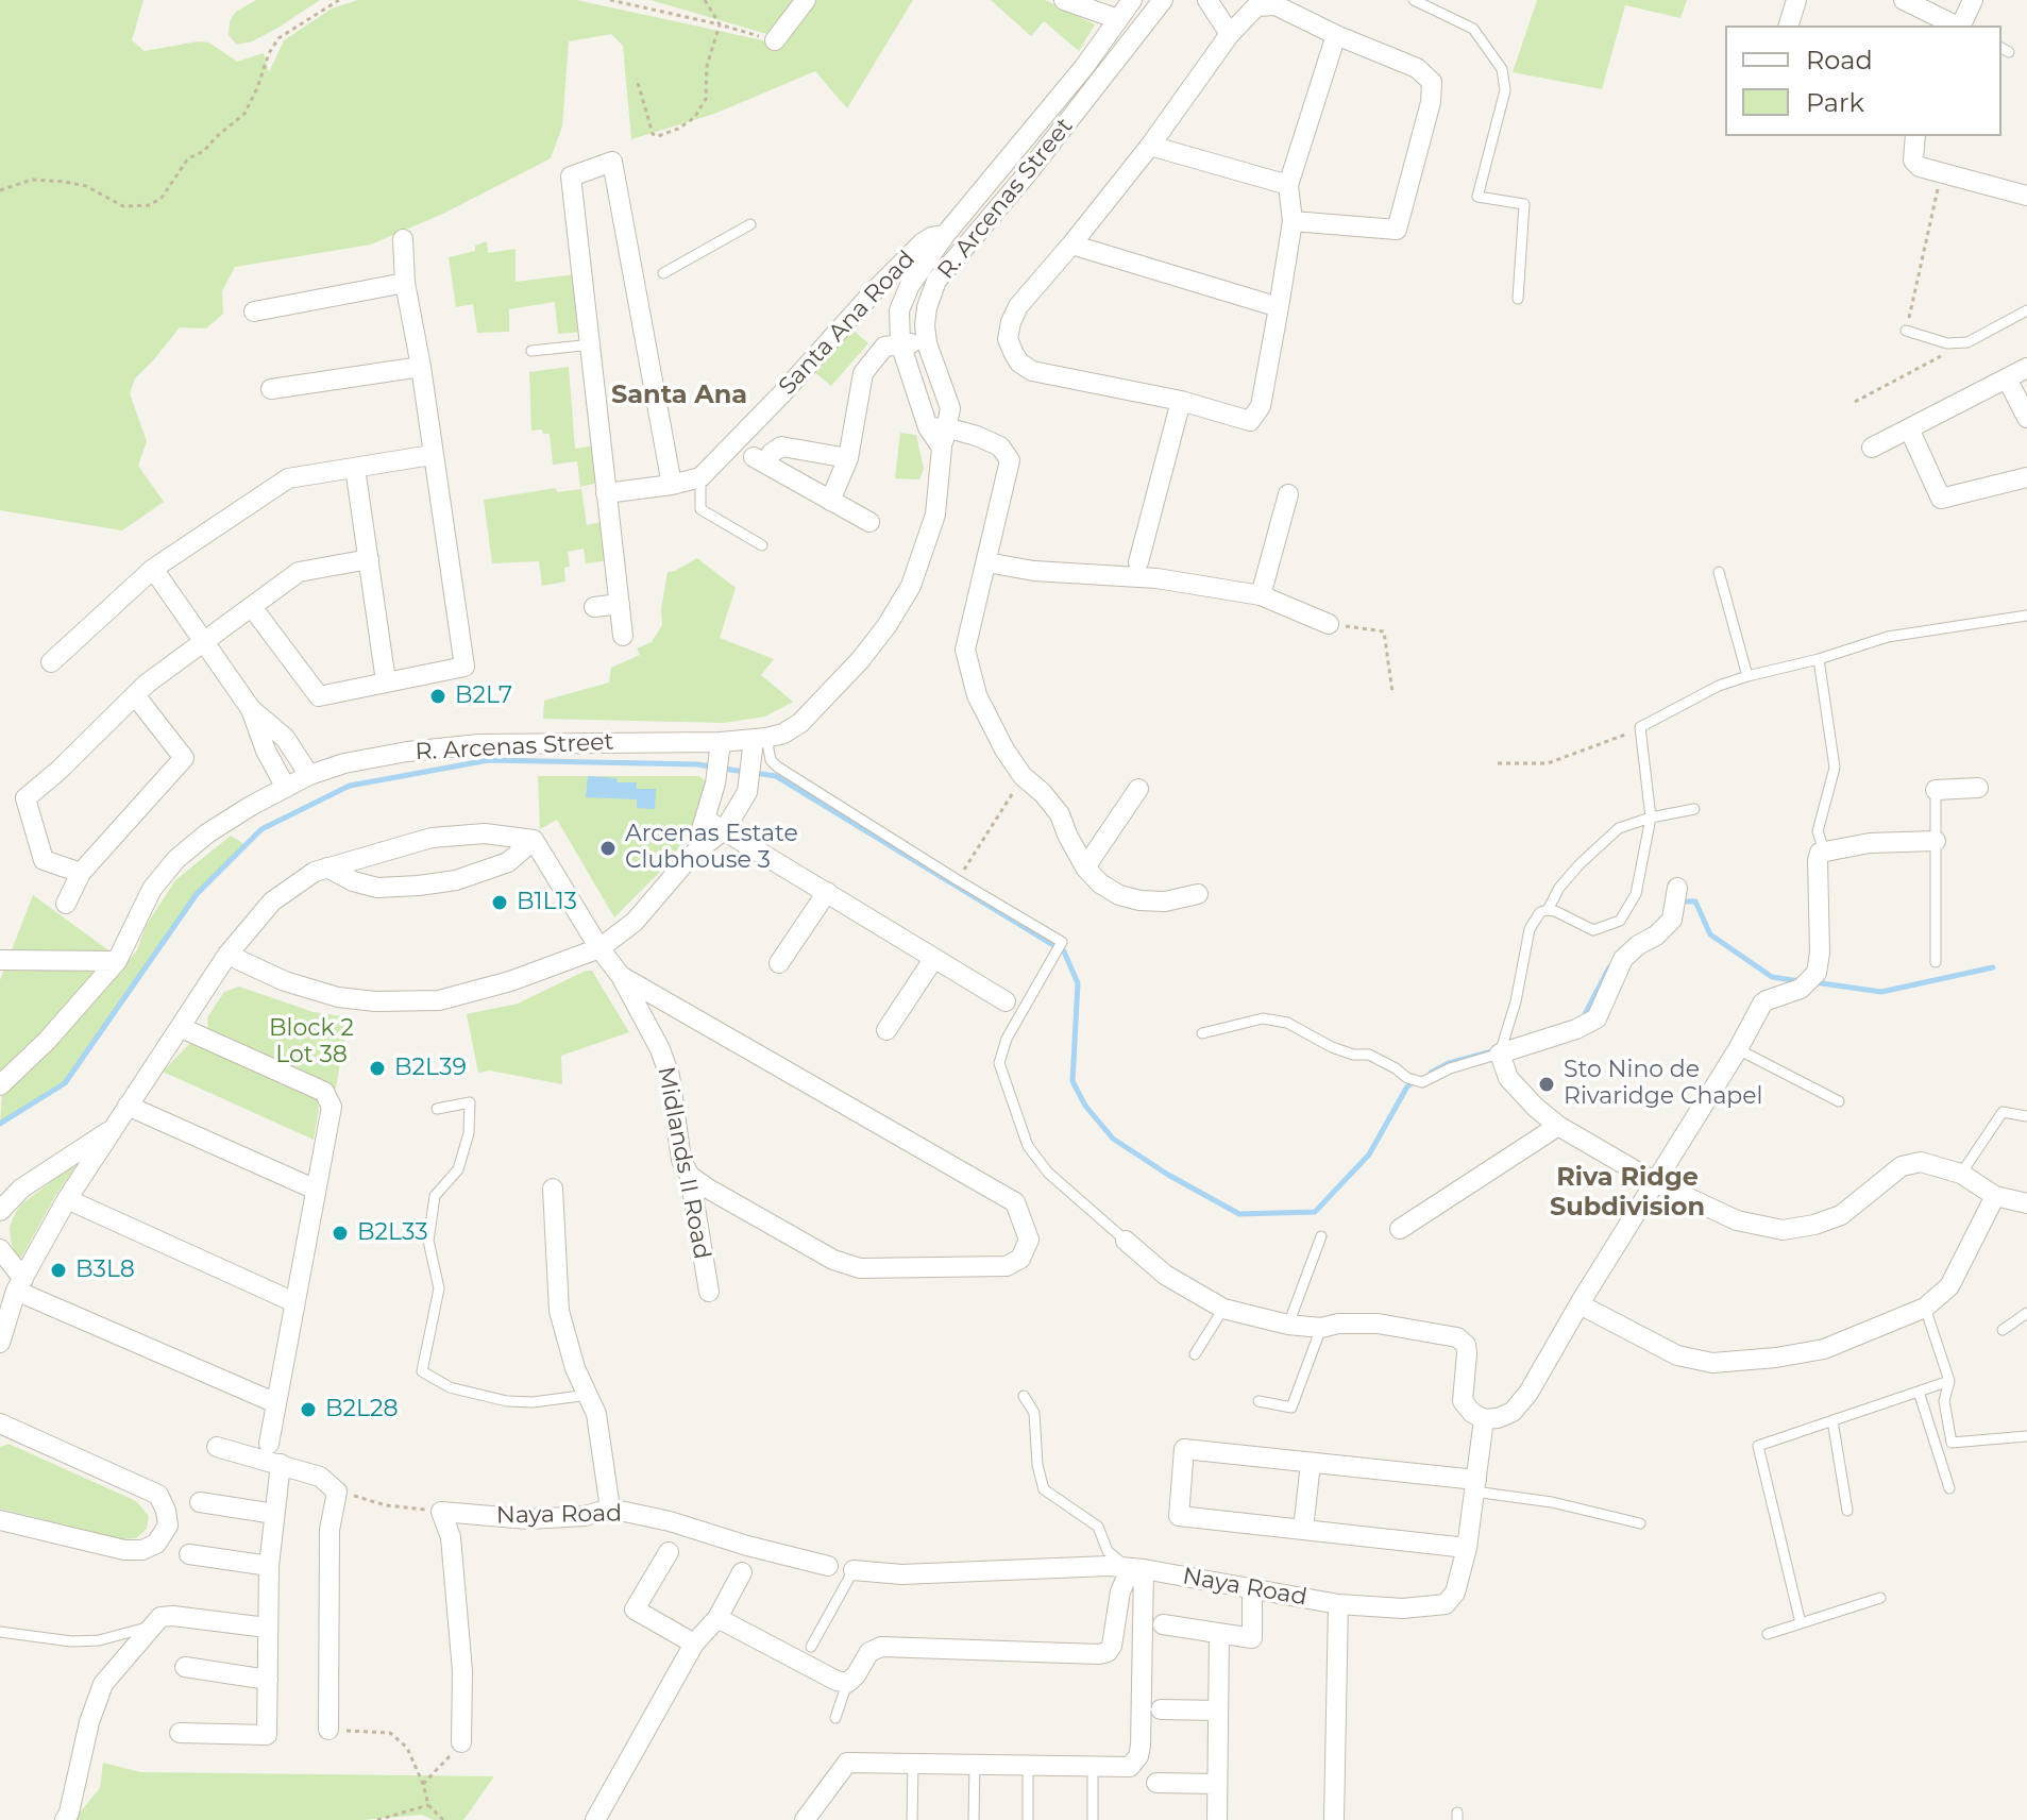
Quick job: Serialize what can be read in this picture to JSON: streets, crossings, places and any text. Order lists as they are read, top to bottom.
{
  "streets": {
    "street": [
      "R. Arcenas Street",
      "Santa Ana Road",
      "Midlands II Road",
      "Naya Road"
    ]
  },
  "crossings": [
    ["R. Arcenas Street", "Santa Ana Road"]
  ],
  "districts": ["Santa Ana", "Riva Ridge Subdivision"],
  "parks": ["Block 2 Lot 38"],
  "places": [
    "B2L7",
    "Arcenas Estate Clubhouse 3",
    "B1L13",
    "B2L39",
    "Sto Nino de Rivaridge Chapel",
    "B2L33",
    "B3L8",
    "B2L28"
  ],
  "legend": ["Road", "Park"]
}
